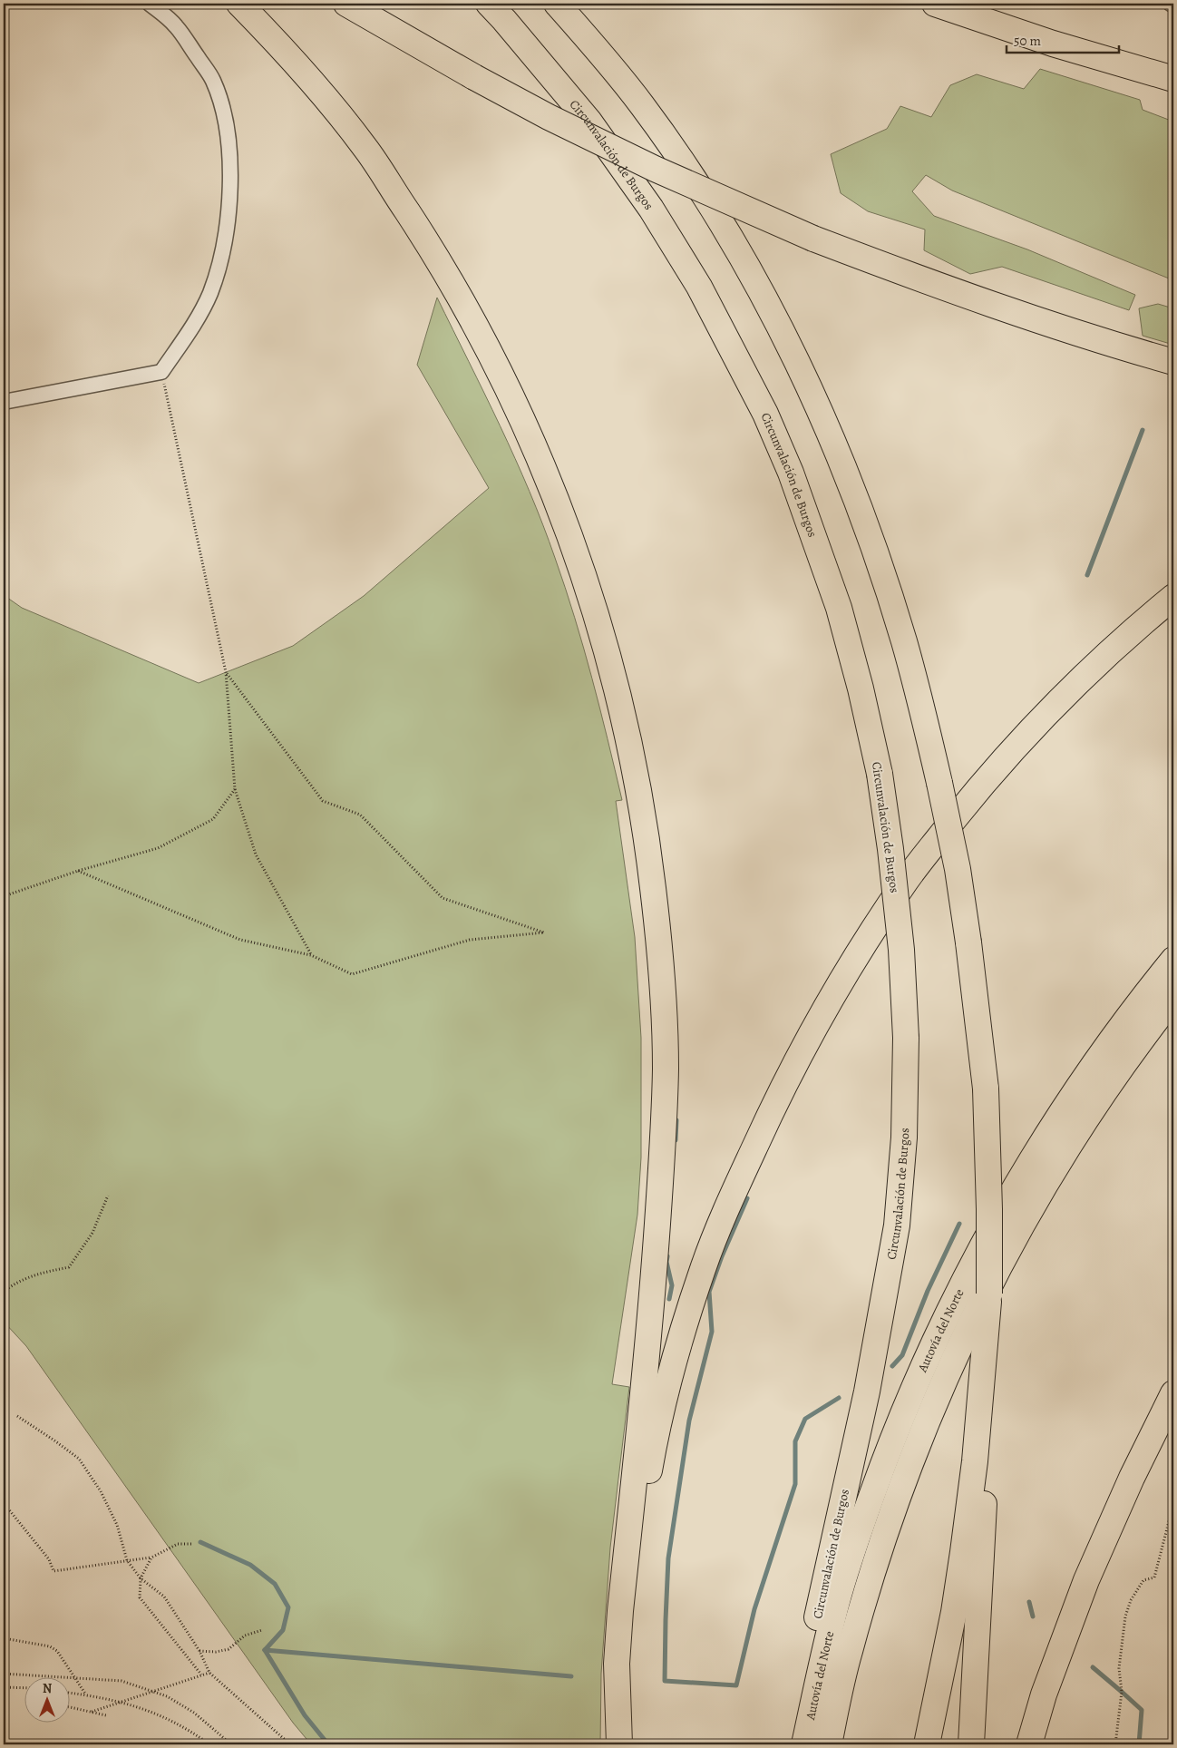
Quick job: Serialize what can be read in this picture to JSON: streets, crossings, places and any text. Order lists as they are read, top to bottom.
{
  "streets": {
    "highway": ["Circunvalación de Burgos", "Autovía del Norte"]
  },
  "scale_bar": "50 m",
  "north": "top"
}
